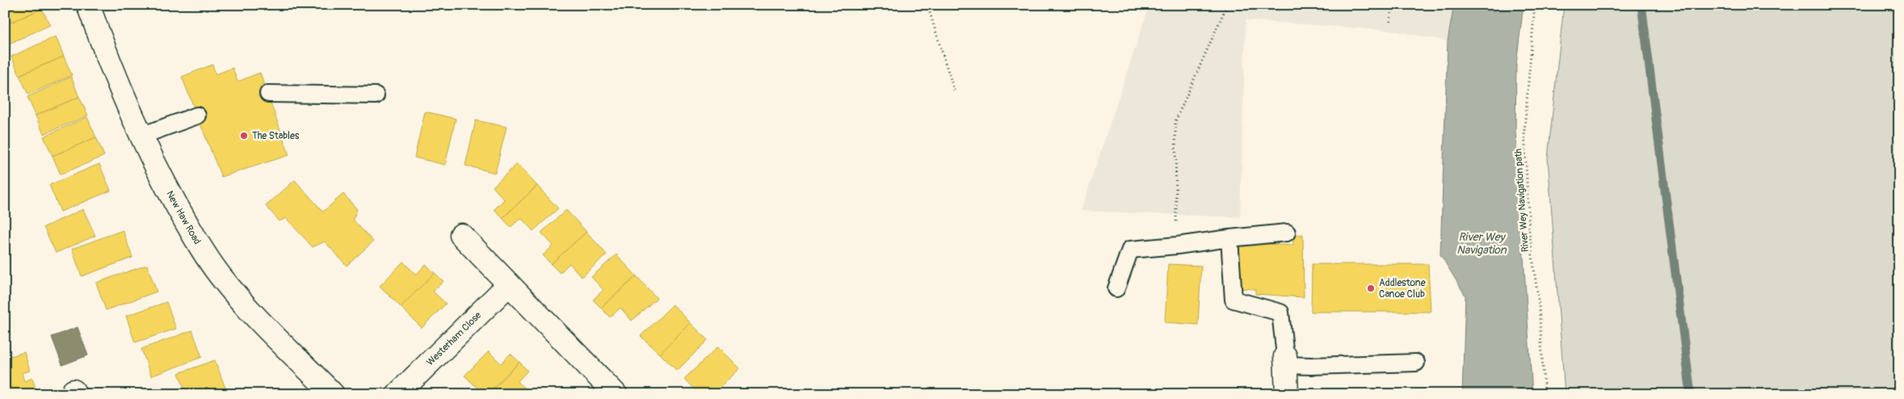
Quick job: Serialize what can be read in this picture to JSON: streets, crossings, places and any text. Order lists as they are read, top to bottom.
{
  "streets": {
    "main road": ["New Haw Road", "Westerham Close"],
    "path": ["River Wey Navigation path"]
  },
  "water": ["River Wey Navigation"],
  "places": ["The Stables", "Addlestone Canoe Club"]
}
